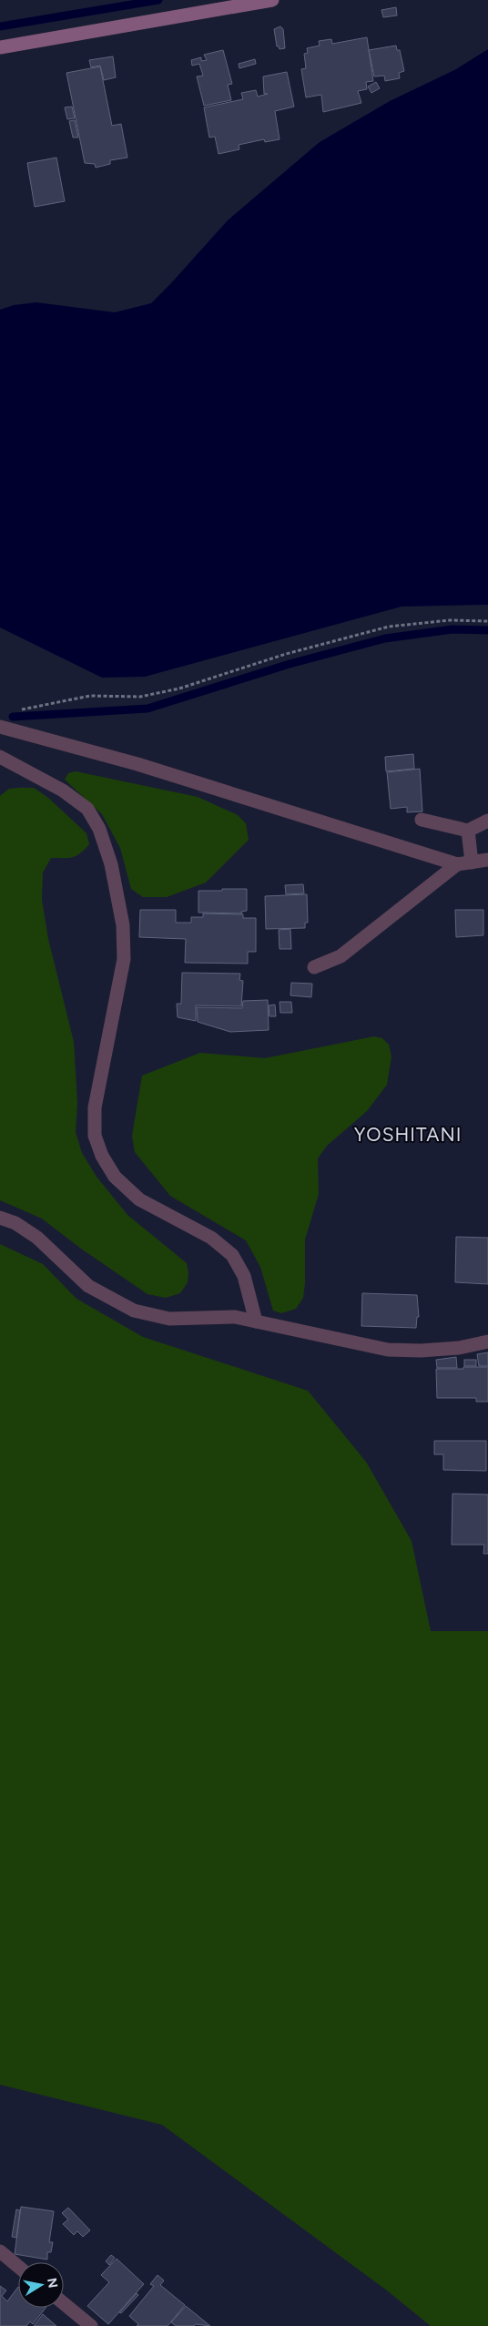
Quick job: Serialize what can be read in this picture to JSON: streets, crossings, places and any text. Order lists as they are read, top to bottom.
{
  "districts": ["YOSHITANI"],
  "north": "right"
}
